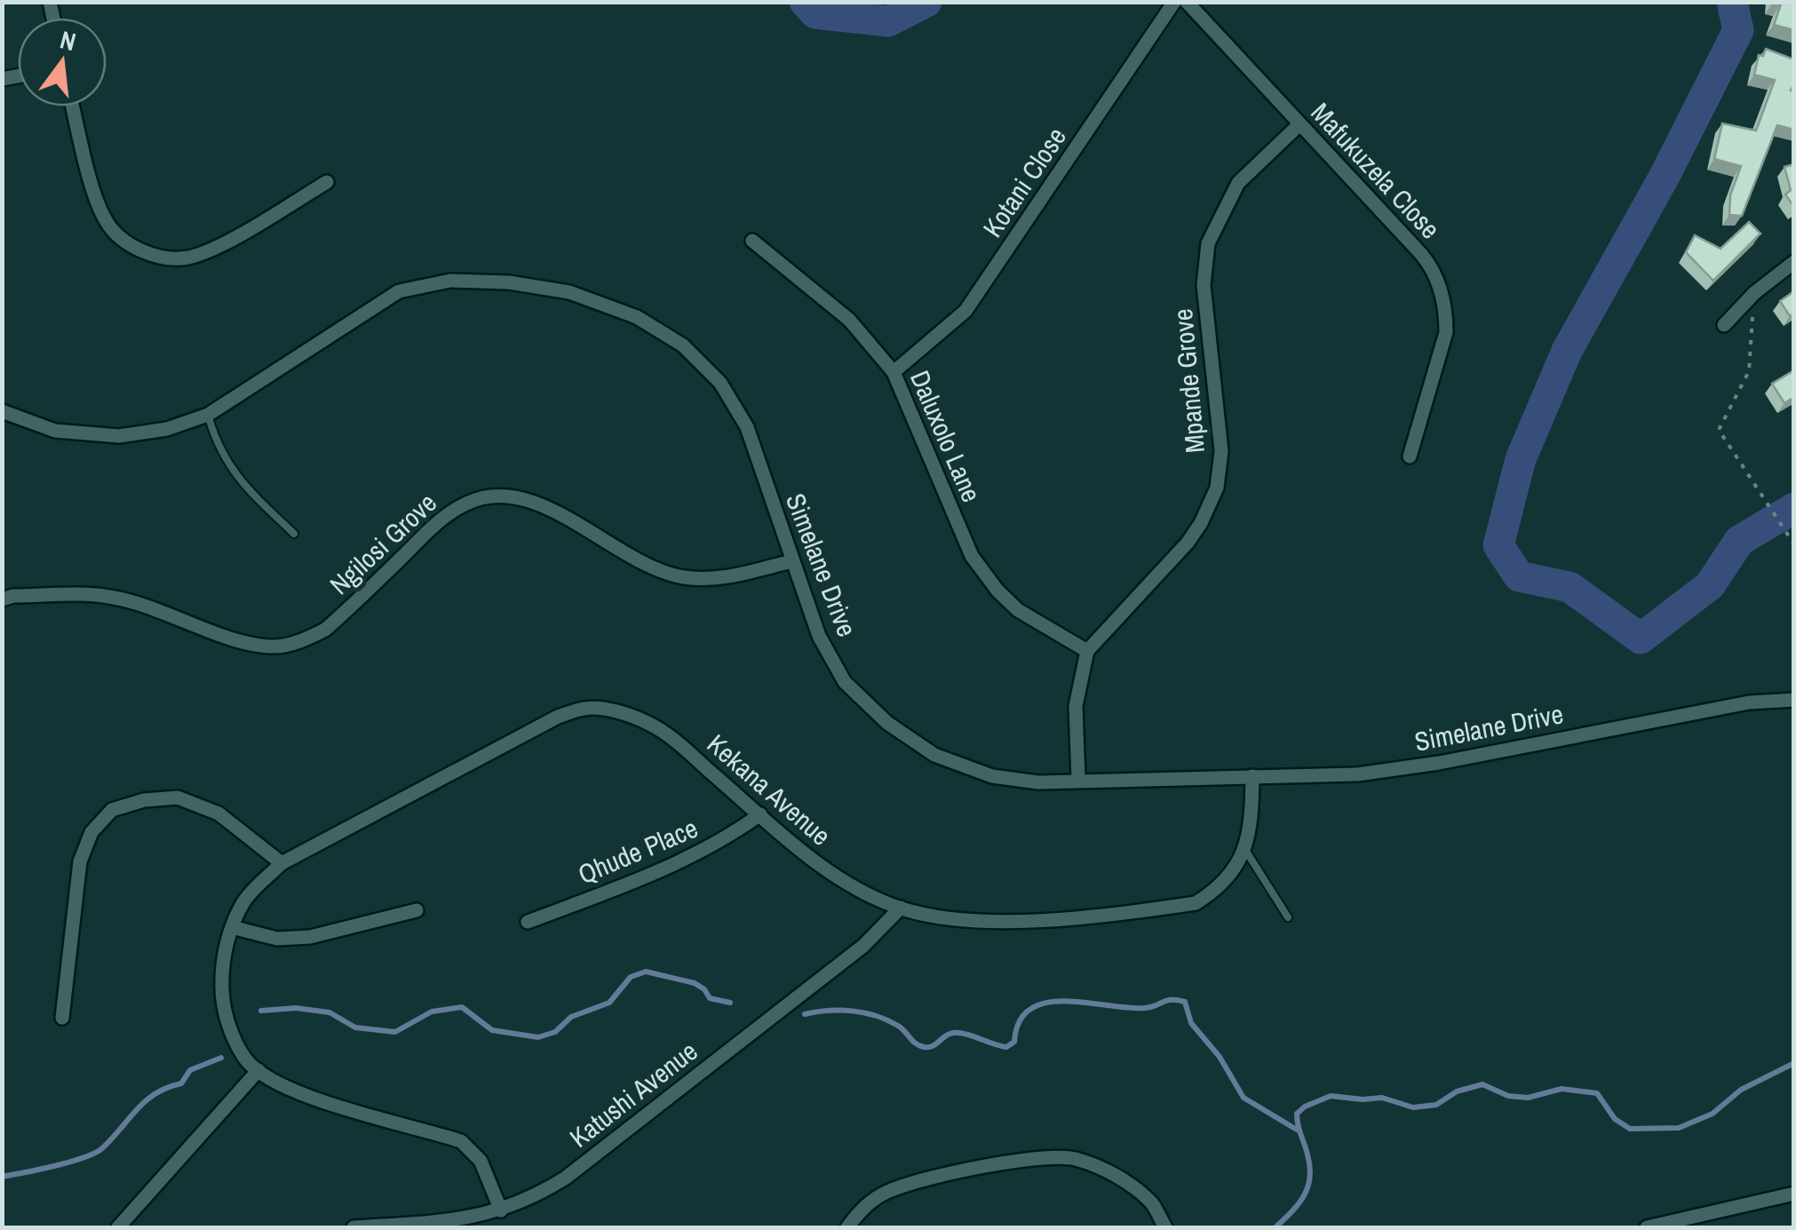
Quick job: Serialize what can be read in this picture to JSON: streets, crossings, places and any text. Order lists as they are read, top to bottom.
{
  "streets": {
    "street": [
      "Mafukuzela Close",
      "Kotani Close",
      "Mpande Grove",
      "Daluxolo Lane",
      "Ngilosi Grove",
      "Simelane Drive",
      "Kekana Avenue",
      "Qhude Place",
      "Katushi Avenue"
    ]
  },
  "crossings": [
    ["Mafukuzela Close", "Mpande Grove"],
    ["Kotani Close", "Daluxolo Lane"],
    ["Mpande Grove", "Daluxolo Lane"],
    ["Ngilosi Grove", "Simelane Drive"],
    ["Simelane Drive", "Kekana Avenue"],
    ["Kekana Avenue", "Qhude Place"],
    ["Kekana Avenue", "Katushi Avenue"]
  ],
  "north": "top"
}
